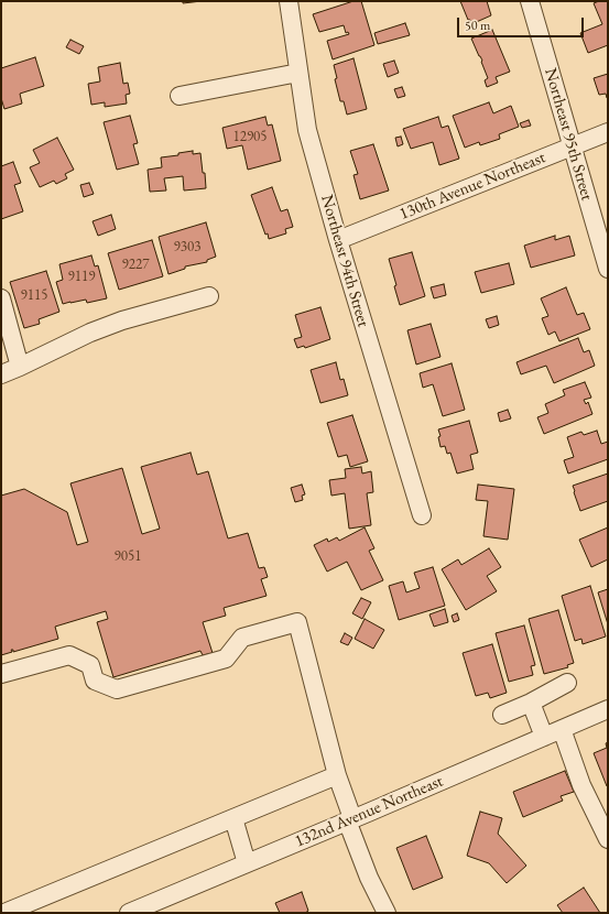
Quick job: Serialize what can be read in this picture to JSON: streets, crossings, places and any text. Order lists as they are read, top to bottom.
{
  "streets": {
    "street": [
      "Northeast 95th Street",
      "130th Avenue Northeast",
      "Northeast 94th Street",
      "132nd Avenue Northeast"
    ]
  },
  "crossings": [
    ["Northeast 95th Street", "130th Avenue Northeast"],
    ["130th Avenue Northeast", "Northeast 94th Street"]
  ],
  "house_numbers": [
    "12905",
    "9303",
    "9227",
    "9119",
    "9115",
    "9051"
  ],
  "scale_bar": "50 m"
}
